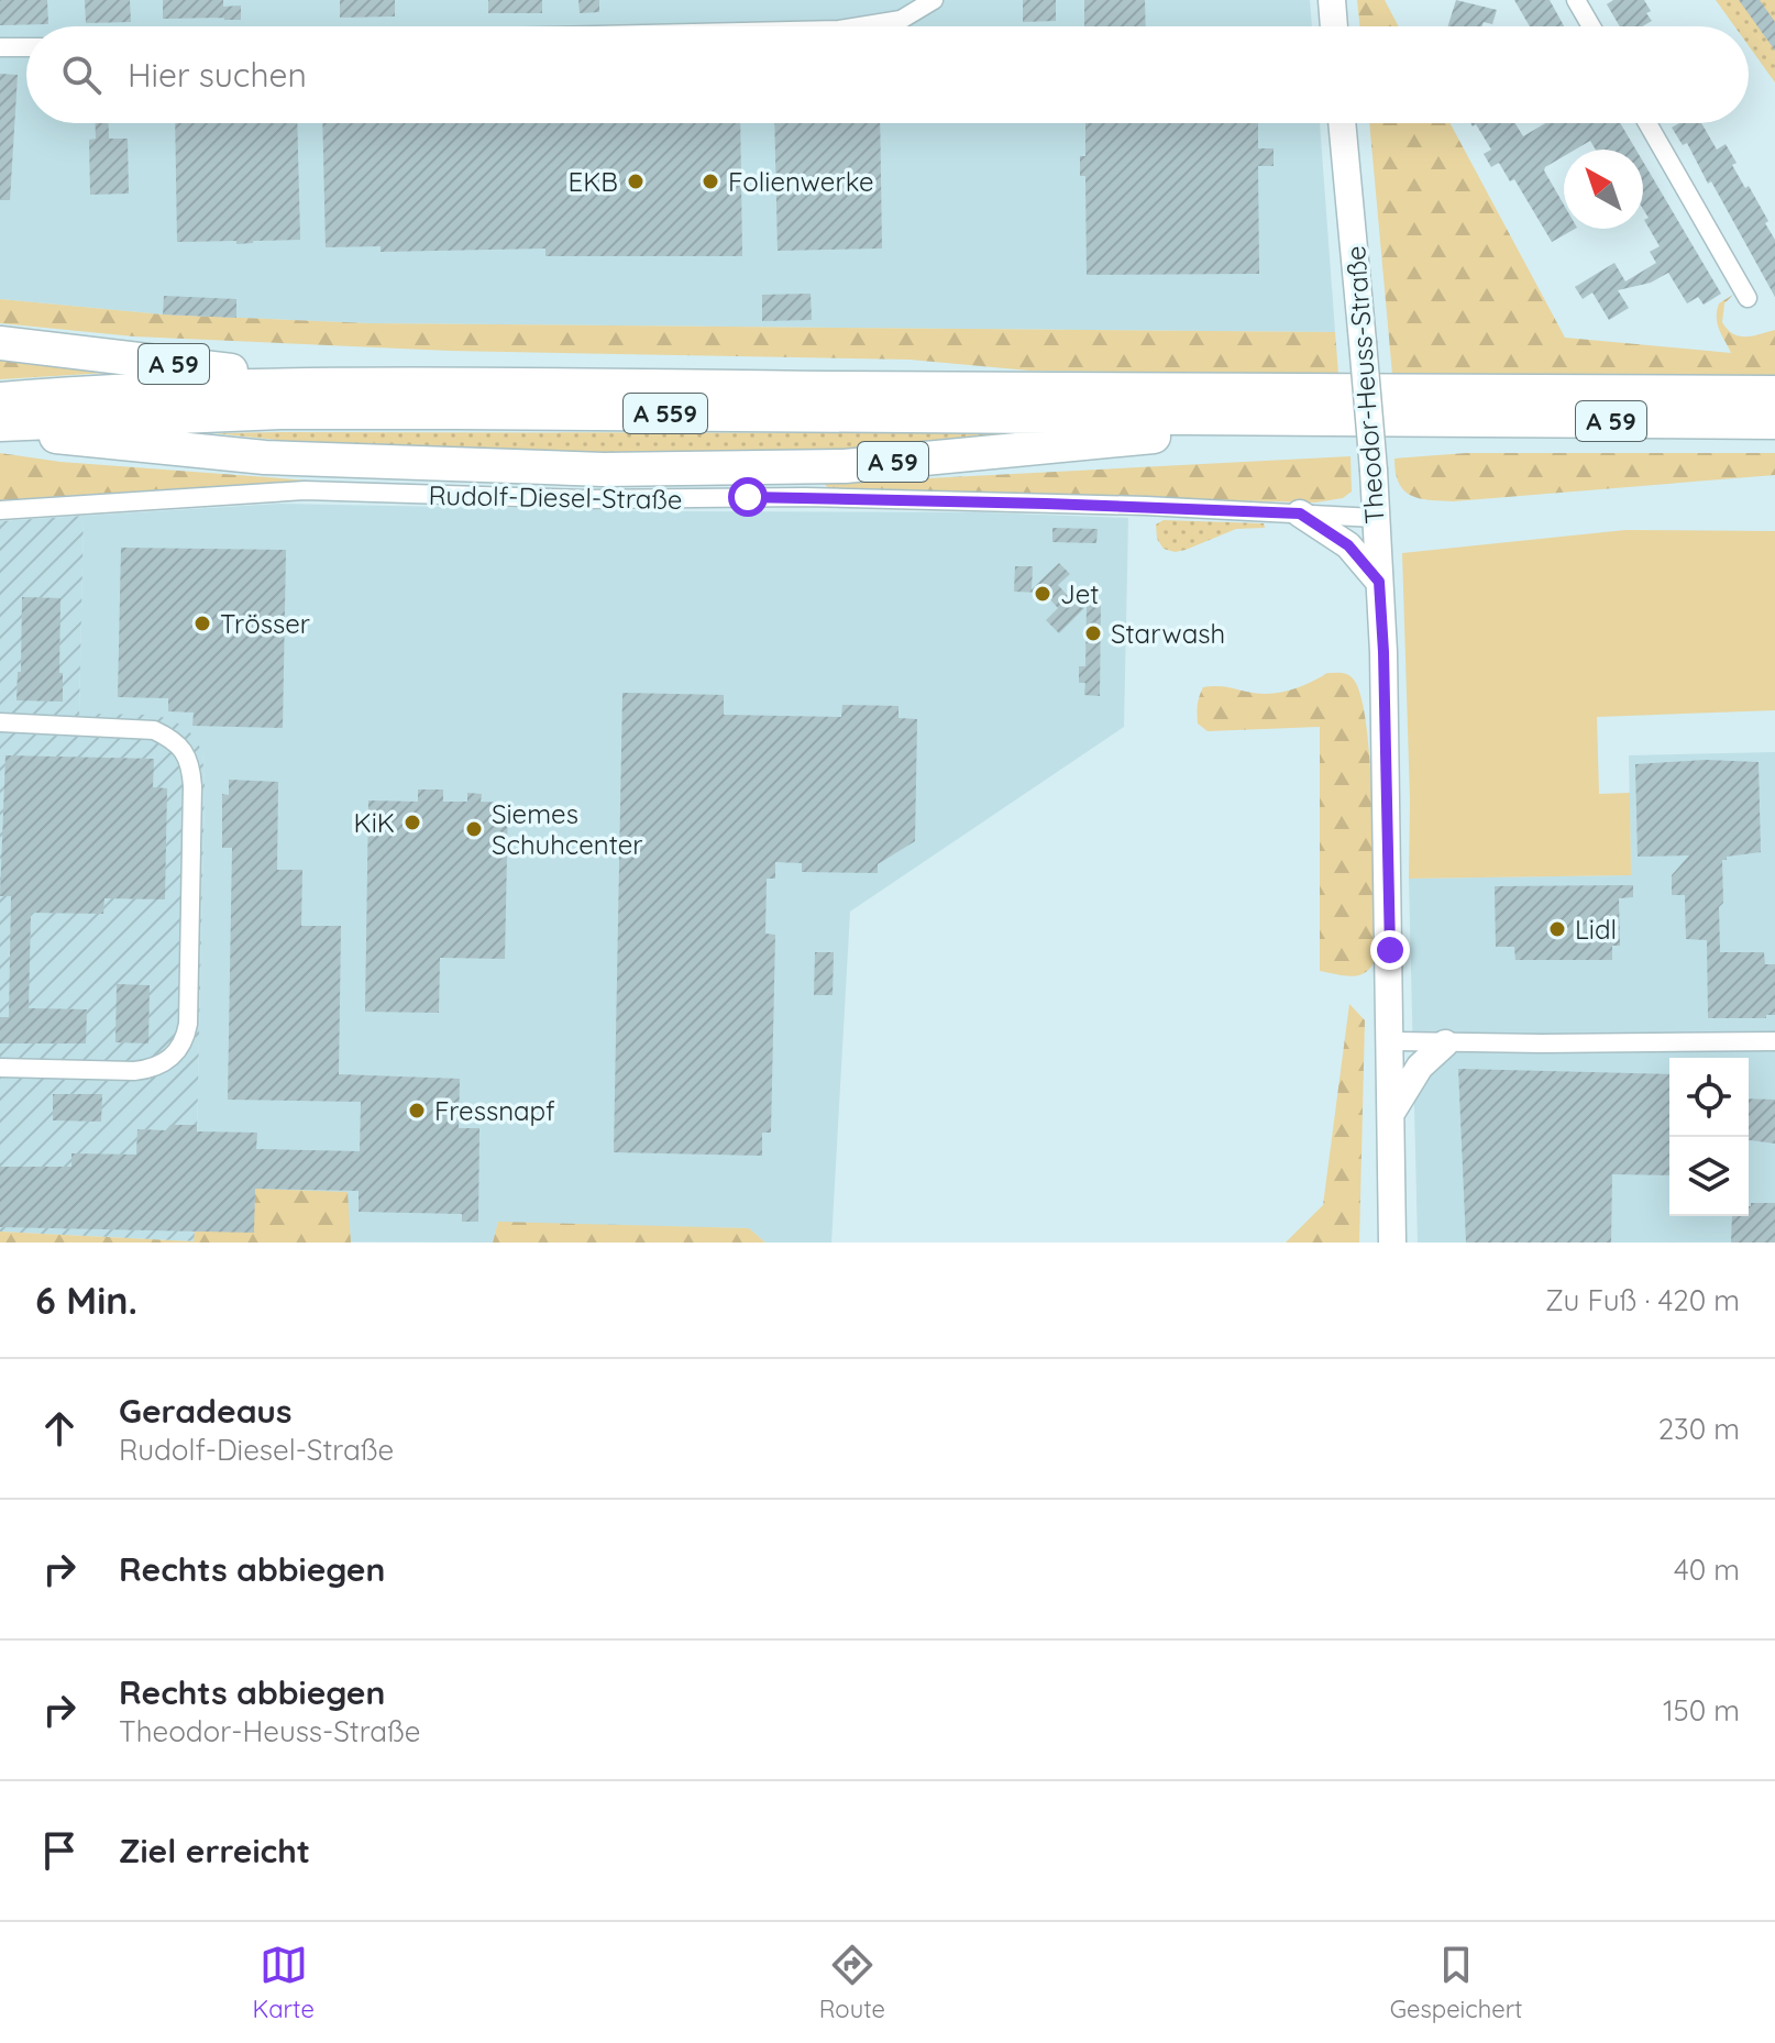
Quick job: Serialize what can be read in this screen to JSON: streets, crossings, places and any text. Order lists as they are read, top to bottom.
{
  "streets": {
    "highway": ["A 59", "A 559"],
    "main road": ["Theodor-Heuss-Straße"],
    "street": ["Rudolf-Diesel-Straße"]
  },
  "crossings": [
    ["A 59", "A 559"],
    ["Theodor-Heuss-Straße", "Rudolf-Diesel-Straße"]
  ],
  "places": [
    "EKB",
    "Folienwerke",
    "Jet",
    "Trösser",
    "Starwash",
    "KiK",
    "Siemes Schuhcenter",
    "Lidl",
    "Fressnapf"
  ],
  "north": "top left",
  "page": {
    "search": "Hier suchen",
    "heading": ["6 Min.", "Zu Fuß · 420 m"],
    "list": [
      ["Geradeaus", "Rudolf-Diesel-Straße", "230 m"],
      ["Rechts abbiegen", "40 m"],
      ["Rechts abbiegen", "Theodor-Heuss-Straße", "150 m"],
      "Ziel erreicht"
    ],
    "nav": ["Karte", "Route", "Gespeichert"]
  }
}
